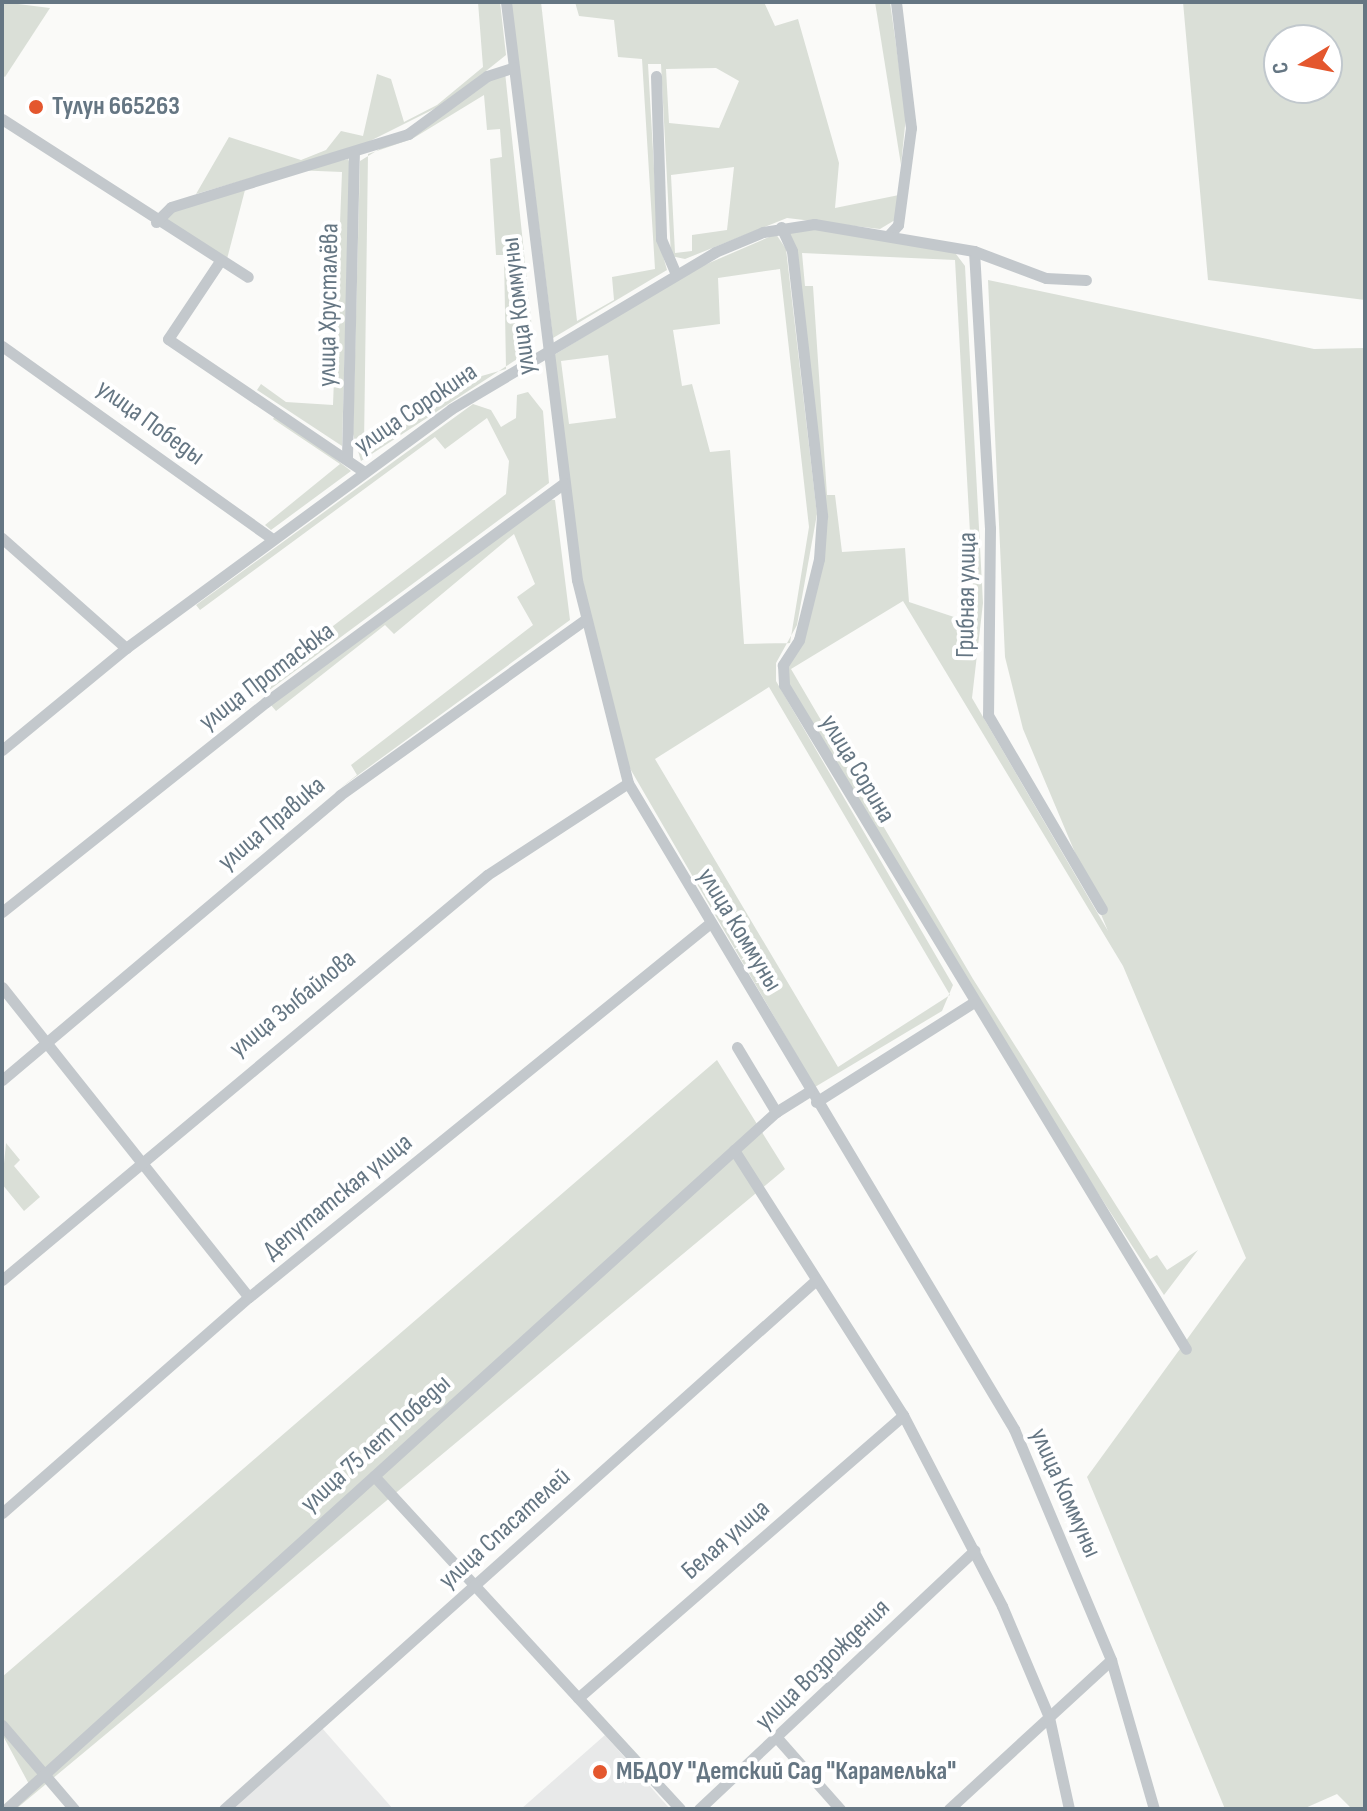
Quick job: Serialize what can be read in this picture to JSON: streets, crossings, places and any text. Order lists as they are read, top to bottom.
{
  "streets": {
    "street": [
      "улица Хрусталёва",
      "улица Коммуны",
      "улица Сорокина",
      "улица Победы",
      "Грибная улица",
      "улица Протасюка",
      "улица Сорина",
      "улица Правика",
      "улица Зыбайлова",
      "Депутатская улица",
      "улица 75 лет Победы",
      "улица Спасателей",
      "Белая улица",
      "улица Возрождения"
    ]
  },
  "crossings": [
    ["улица Коммуны", "улица Сорокина"],
    ["улица Коммуны", "улица Протасюка"],
    ["улица Коммуны", "улица Правика"],
    ["улица Коммуны", "улица Зыбайлова"],
    ["улица Коммуны", "Депутатская улица"],
    ["улица Коммуны", "улица 75 лет Победы"],
    ["улица Сорокина", "улица Победы"],
    ["улица Сорокина", "Грибная улица"],
    ["улица Сорокина", "улица Сорина"],
    ["улица Сорина", "улица 75 лет Победы"]
  ],
  "places": ["Тулун 665263", "МБДОУ \"Детский Сад \"Карамелька\""],
  "north": "left"
}
